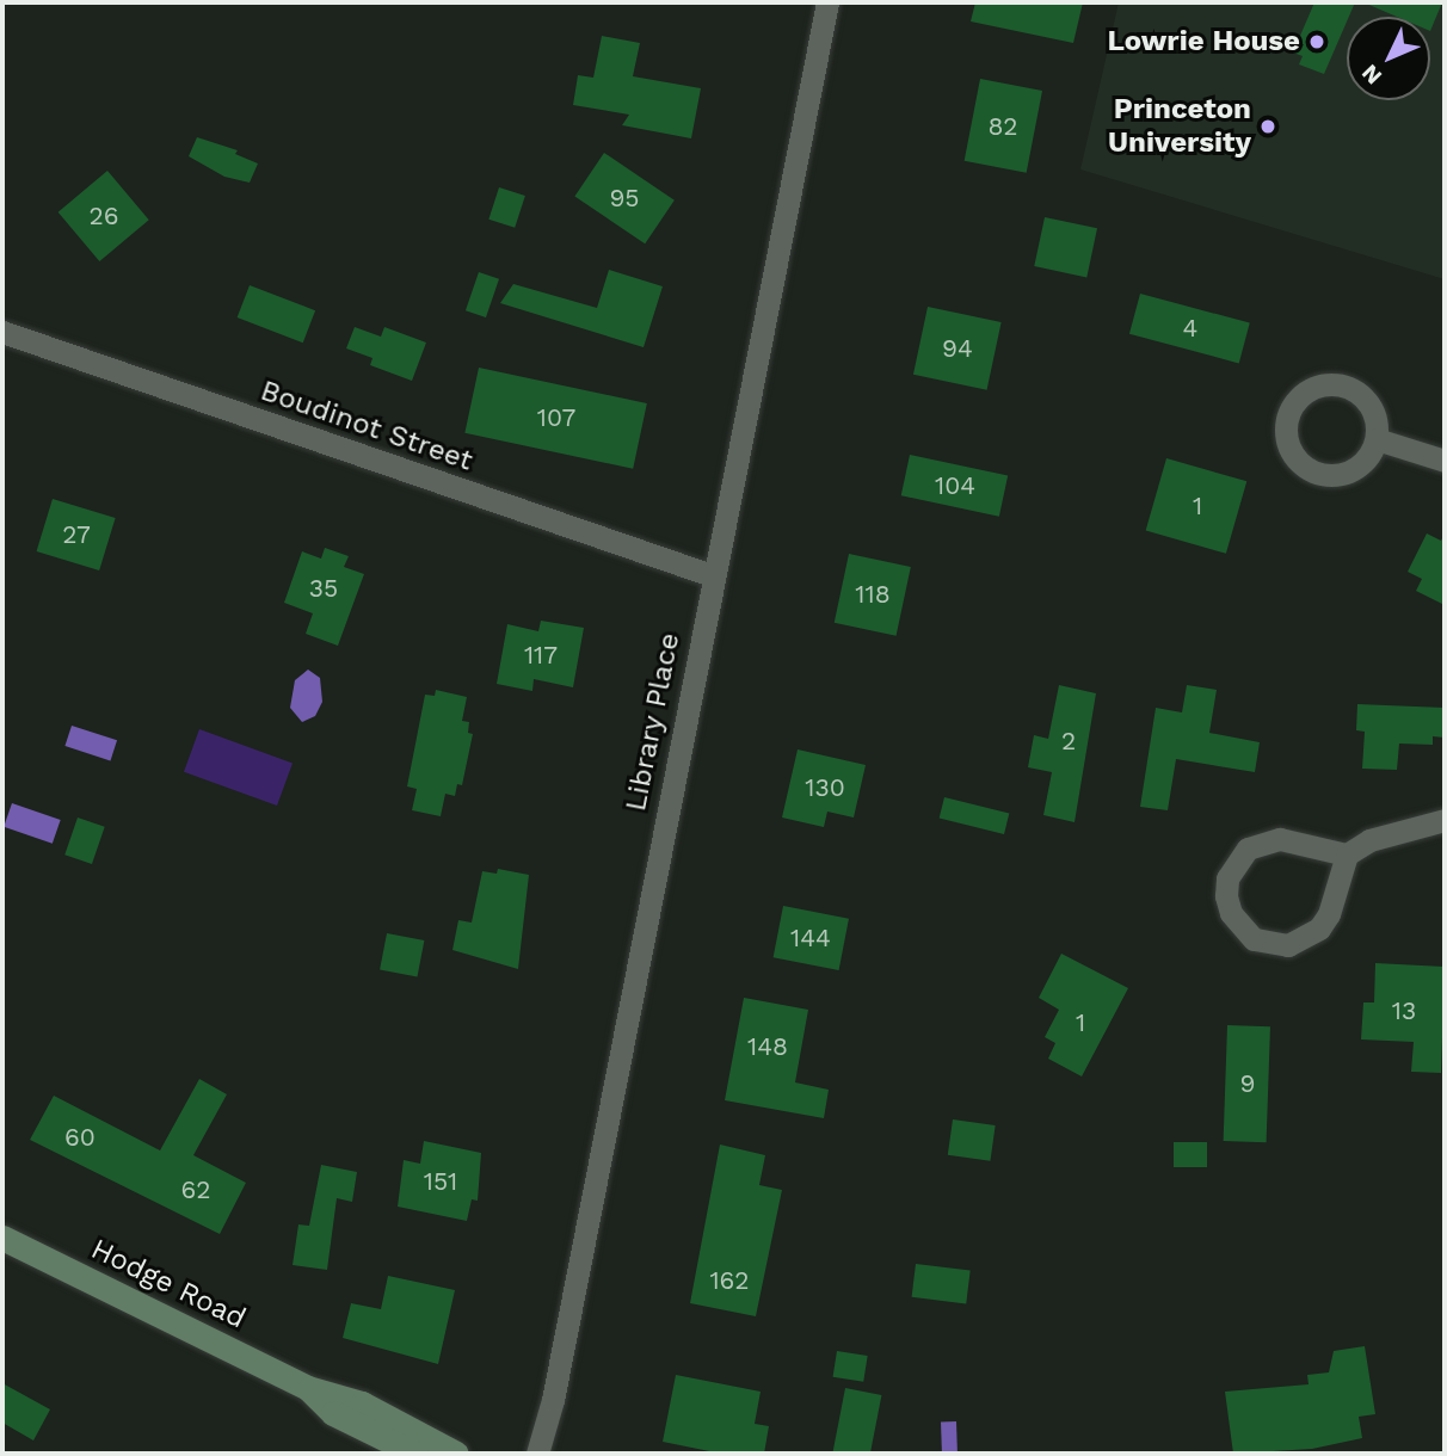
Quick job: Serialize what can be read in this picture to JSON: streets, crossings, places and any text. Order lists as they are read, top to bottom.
{
  "streets": {
    "street": ["Boudinot Street", "Library Place", "Hodge Road"]
  },
  "crossings": [
    ["Boudinot Street", "Library Place"]
  ],
  "places": ["Lowrie House", "Princeton University"],
  "house_numbers": [
    "82",
    "95",
    "26",
    "4",
    "94",
    "107",
    "104",
    "1",
    "27",
    "35",
    "118",
    "117",
    "2",
    "130",
    "144",
    "13",
    "1",
    "148",
    "9",
    "60",
    "151",
    "62",
    "162"
  ],
  "north": "bottom left"
}
